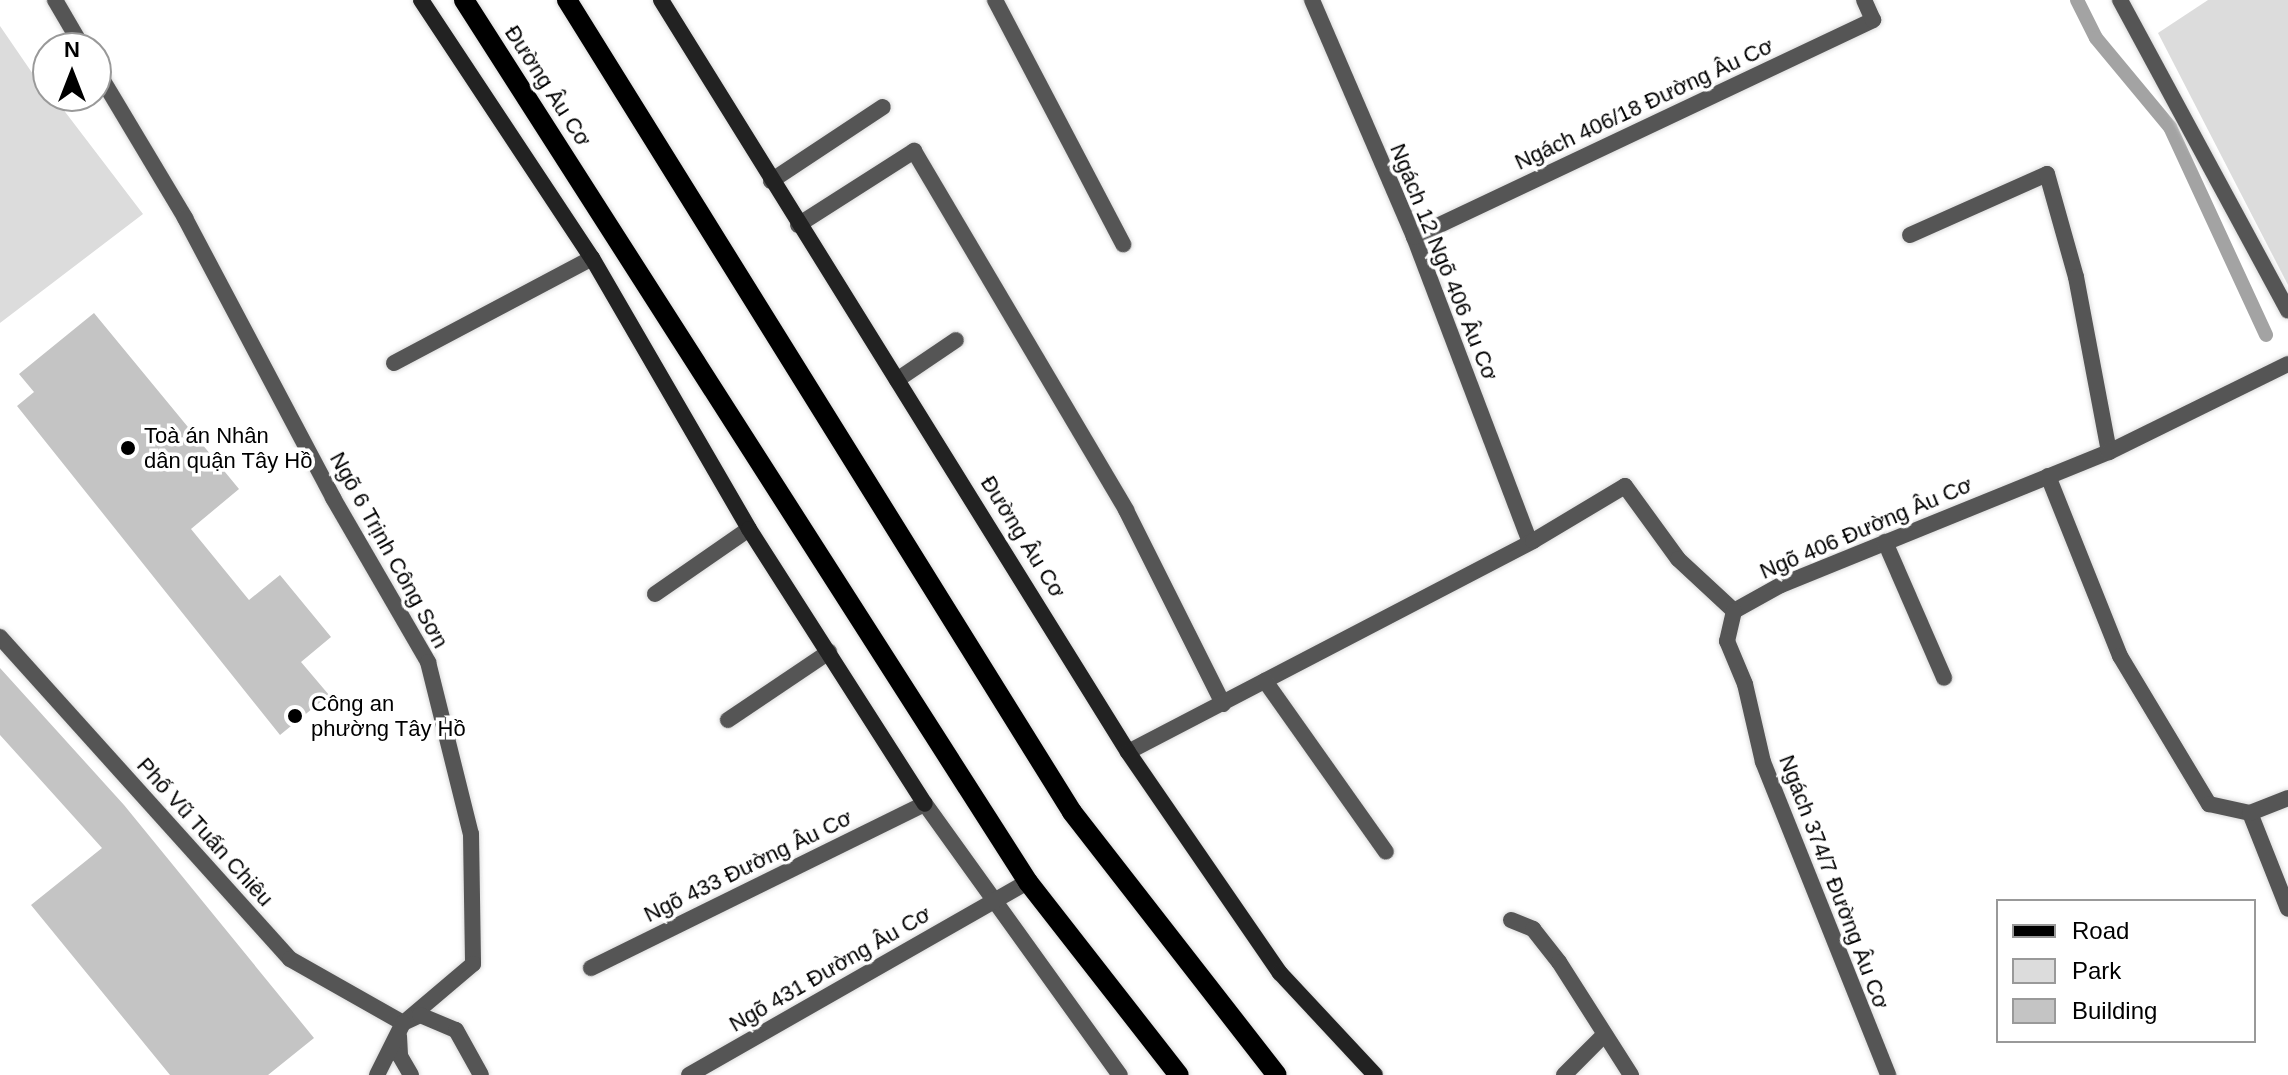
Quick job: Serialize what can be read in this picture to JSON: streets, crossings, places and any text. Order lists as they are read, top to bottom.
{
  "streets": {
    "main road": ["Đường Âu Cơ"],
    "street": [
      "Ngách 406/18 Đường Âu Cơ",
      "Ngách 12 Ngõ 406 Âu Cơ",
      "Ngõ 406 Đường Âu Cơ",
      "Ngõ 6 Trịnh Công Sơn",
      "Phố Vũ Tuấn Chiêu",
      "Ngõ 433 Đường Âu Cơ",
      "Ngách 374/7 Đường Âu Cơ",
      "Ngõ 431 Đường Âu Cơ"
    ]
  },
  "crossings": [
    ["Ngách 406/18 Đường Âu Cơ", "Ngách 12 Ngõ 406 Âu Cơ"],
    ["Ngõ 406 Đường Âu Cơ", "Ngách 374/7 Đường Âu Cơ"],
    ["Ngõ 6 Trịnh Công Sơn", "Phố Vũ Tuấn Chiêu"]
  ],
  "places": ["Toà án Nhân dân quận Tây Hồ", "Công an phường Tây Hồ"],
  "legend": ["Road", "Park", "Building"],
  "north": "top"
}
